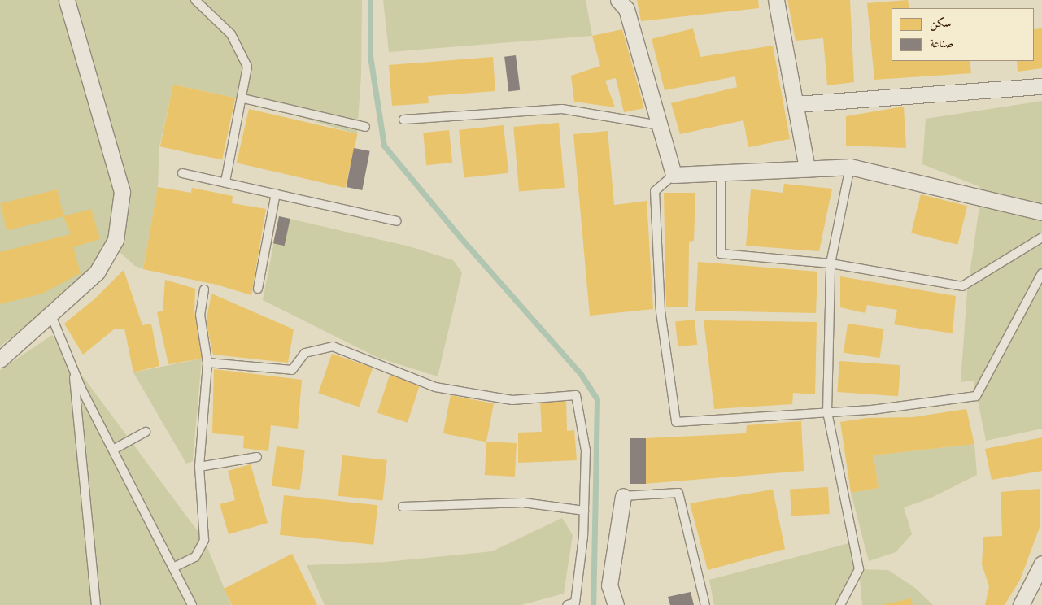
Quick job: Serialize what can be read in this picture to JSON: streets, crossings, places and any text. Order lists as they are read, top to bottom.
{
  "legend": ["سكن", "صناعة"]
}
